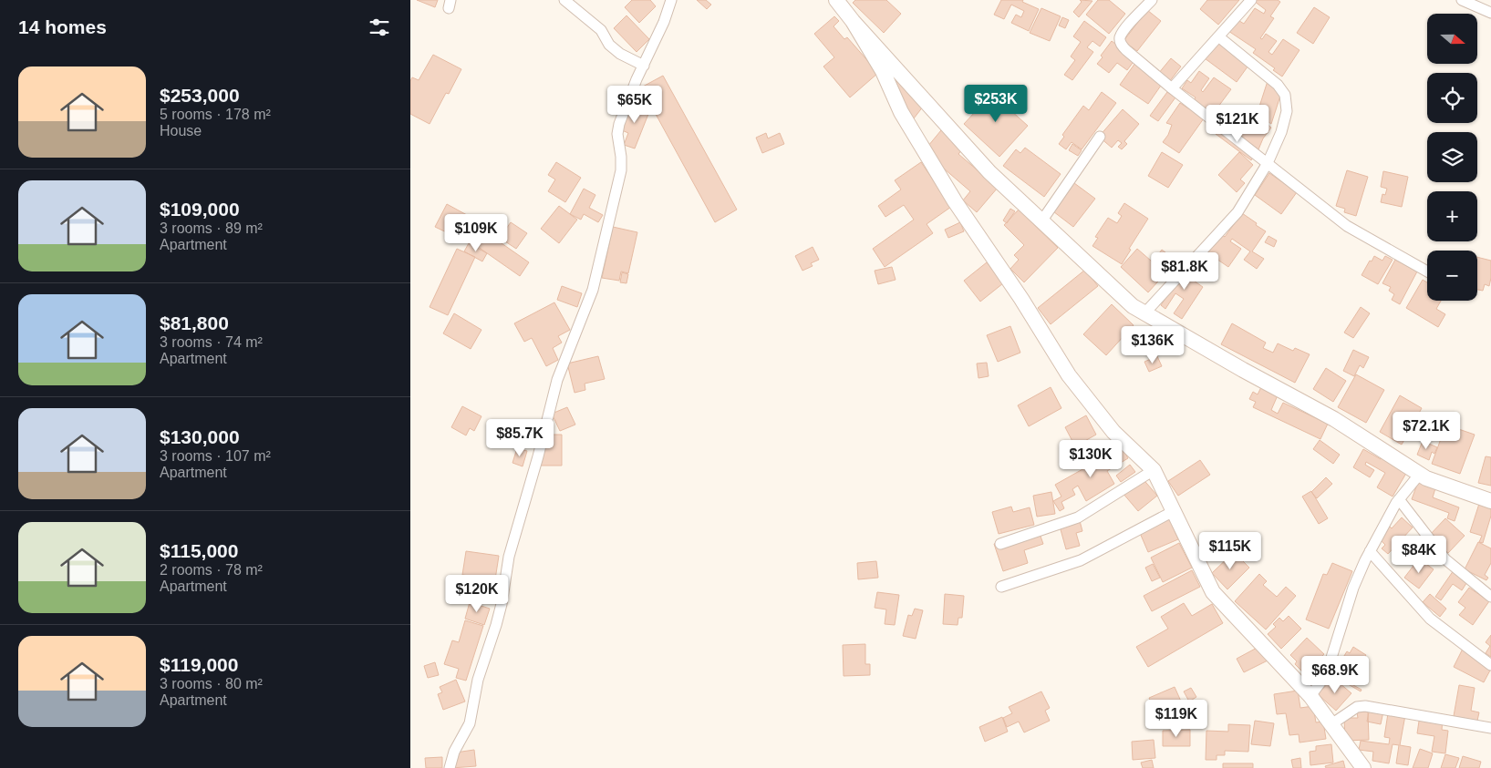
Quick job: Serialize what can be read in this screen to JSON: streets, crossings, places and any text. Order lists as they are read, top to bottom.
{
  "north": "right",
  "page": {
    "heading": "14 homes",
    "map_buttons": ["+", "−"],
    "list": [
      {
        "name": "$253,000",
        "note": "5 rooms · 178 m² · House"
      },
      {
        "name": "$109,000",
        "note": "3 rooms · 89 m² · Apartment"
      },
      {
        "name": "$81,800",
        "note": "3 rooms · 74 m² · Apartment"
      },
      {
        "name": "$130,000",
        "note": "3 rooms · 107 m² · Apartment"
      },
      {
        "name": "$115,000",
        "note": "2 rooms · 78 m² · Apartment"
      },
      {
        "name": "$119,000",
        "note": "3 rooms · 80 m² · Apartment"
      }
    ],
    "price": [
      "$253K",
      "$65K",
      "$121K",
      "$109K",
      "$81.8K",
      "$136K",
      "$72.1K",
      "$85.7K",
      "$130K",
      "$115K",
      "$84K",
      "$120K",
      "$68.9K",
      "$119K"
    ]
  }
}
